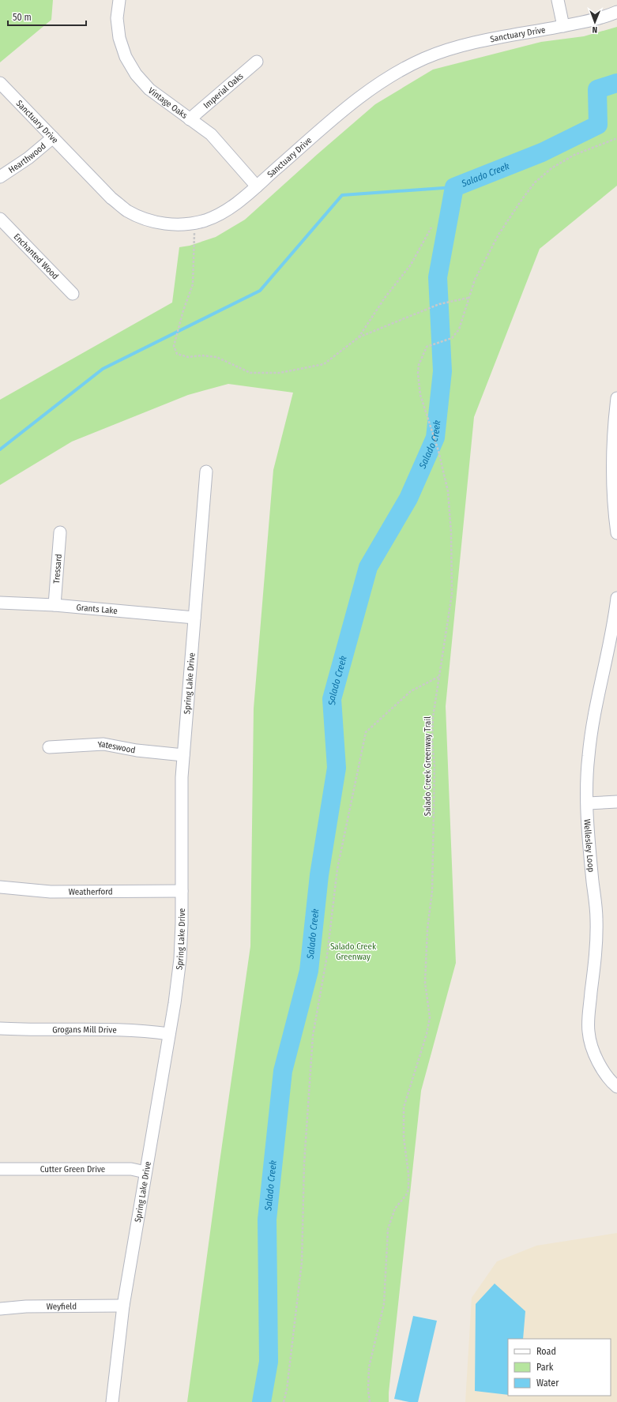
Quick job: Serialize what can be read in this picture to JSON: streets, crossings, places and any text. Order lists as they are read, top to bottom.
{
  "streets": {
    "street": [
      "Sanctuary Drive",
      "Imperial Oaks",
      "Vintage Oaks",
      "Hearthwood",
      "Enchanted Wood",
      "Tressard",
      "Grants Lake",
      "Spring Lake Drive",
      "Yateswood",
      "Wellesley Loop",
      "Weatherford",
      "Grogans Mill Drive",
      "Cutter Green Drive",
      "Weyfield"
    ],
    "path": ["Salado Creek Greenway Trail"]
  },
  "crossings": [
    ["Sanctuary Drive", "Vintage Oaks"],
    ["Sanctuary Drive", "Hearthwood"],
    ["Imperial Oaks", "Vintage Oaks"],
    ["Tressard", "Grants Lake"],
    ["Grants Lake", "Spring Lake Drive"],
    ["Spring Lake Drive", "Yateswood"],
    ["Spring Lake Drive", "Weatherford"],
    ["Spring Lake Drive", "Grogans Mill Drive"],
    ["Spring Lake Drive", "Cutter Green Drive"],
    ["Spring Lake Drive", "Weyfield"]
  ],
  "water": ["Salado Creek"],
  "parks": ["Salado Creek Greenway"],
  "legend": ["Road", "Park", "Water"],
  "scale_bar": "50 m",
  "north": "bottom"
}
